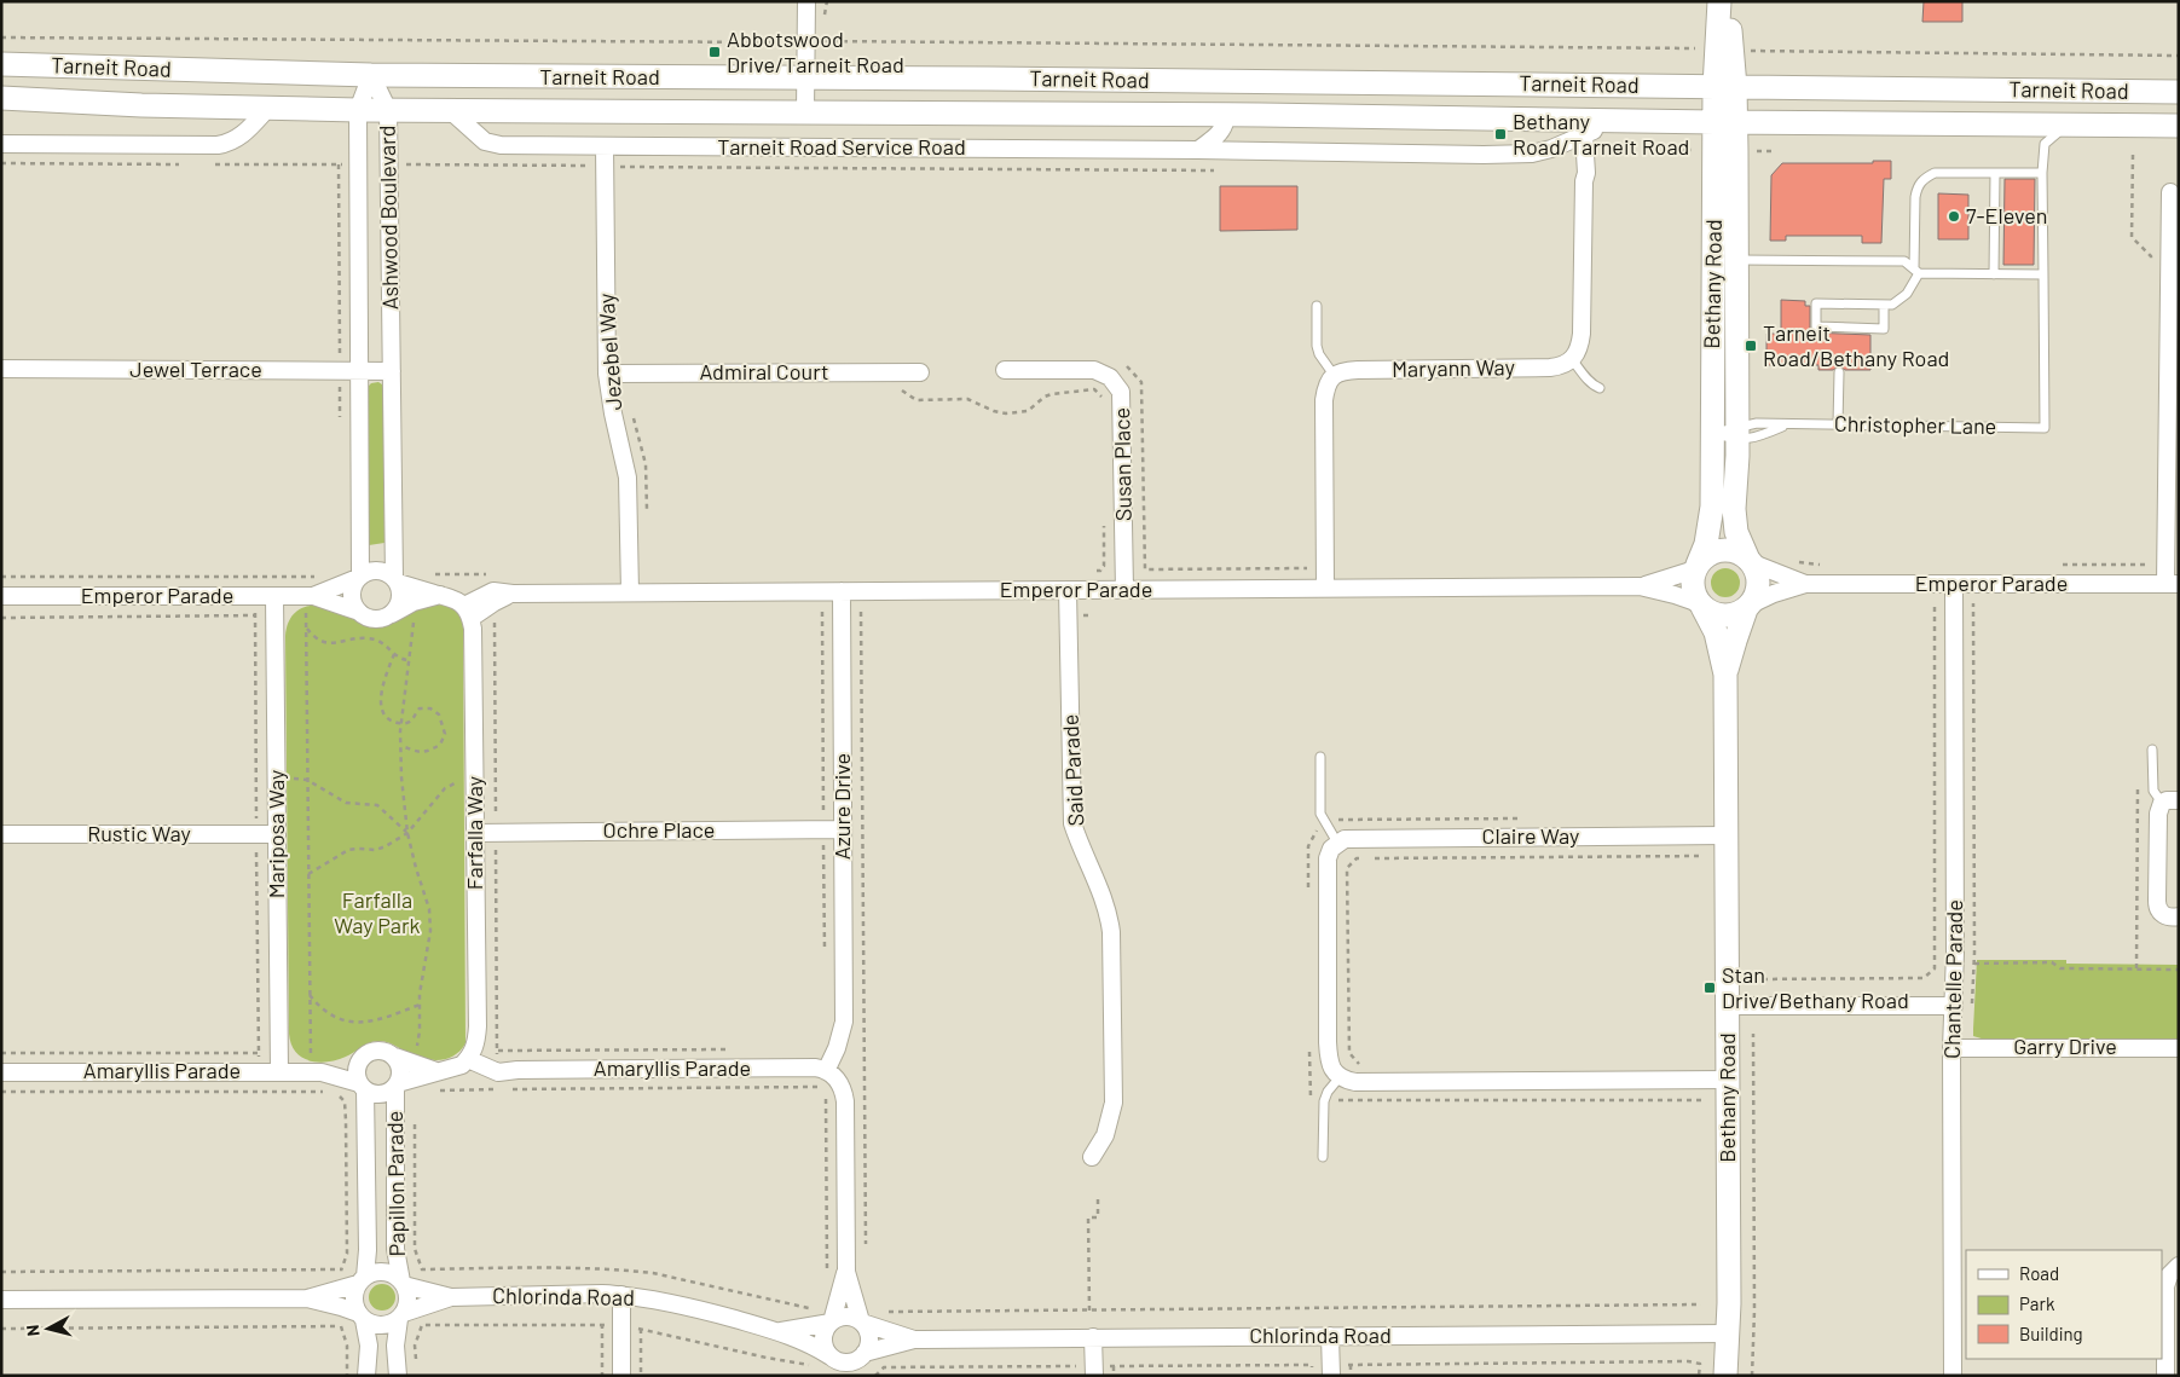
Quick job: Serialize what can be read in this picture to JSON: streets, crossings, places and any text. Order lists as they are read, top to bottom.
{
  "streets": {
    "main road": ["Tarneit Road", "Bethany Road"],
    "street": [
      "Tarneit Road Service Road",
      "Ashwood Boulevard",
      "Jezebel Way",
      "Maryann Way",
      "Jewel Terrace",
      "Admiral Court",
      "Susan Place",
      "Emperor Parade",
      "Said Parade",
      "Azure Drive",
      "Ochre Place",
      "Farfalla Way",
      "Rustic Way",
      "Mariposa Way",
      "Claire Way",
      "Chantelle Parade",
      "Garry Drive",
      "Amaryllis Parade",
      "Papillon Parade",
      "Chlorinda Road"
    ],
    "lane": ["Christopher Lane"]
  },
  "crossings": [
    ["Tarneit Road", "Tarneit Road Service Road"],
    ["Tarneit Road", "Ashwood Boulevard"],
    ["Tarneit Road", "Bethany Road"],
    ["Tarneit Road Service Road", "Jezebel Way"],
    ["Ashwood Boulevard", "Jewel Terrace"],
    ["Ashwood Boulevard", "Emperor Parade"],
    ["Bethany Road", "Christopher Lane"],
    ["Bethany Road", "Emperor Parade"],
    ["Bethany Road", "Claire Way"],
    ["Bethany Road", "Chlorinda Road"],
    ["Jezebel Way", "Admiral Court"],
    ["Jezebel Way", "Emperor Parade"],
    ["Susan Place", "Emperor Parade"],
    ["Emperor Parade", "Said Parade"],
    ["Emperor Parade", "Azure Drive"],
    ["Emperor Parade", "Farfalla Way"],
    ["Emperor Parade", "Mariposa Way"],
    ["Emperor Parade", "Chantelle Parade"],
    ["Azure Drive", "Ochre Place"],
    ["Azure Drive", "Amaryllis Parade"],
    ["Ochre Place", "Farfalla Way"],
    ["Farfalla Way", "Amaryllis Parade"],
    ["Rustic Way", "Mariposa Way"],
    ["Mariposa Way", "Amaryllis Parade"],
    ["Chantelle Parade", "Garry Drive"],
    ["Amaryllis Parade", "Papillon Parade"],
    ["Papillon Parade", "Chlorinda Road"]
  ],
  "parks": ["Farfalla Way Park"],
  "places": {
    "transit": [
      "Abbotswood Drive/Tarneit Road",
      "Bethany Road/Tarneit Road",
      "Tarneit Road/Bethany Road",
      "Stan Drive/Bethany Road"
    ],
    "other": ["7-Eleven"]
  },
  "legend": ["Road", "Park", "Building"],
  "north": "left"
}
